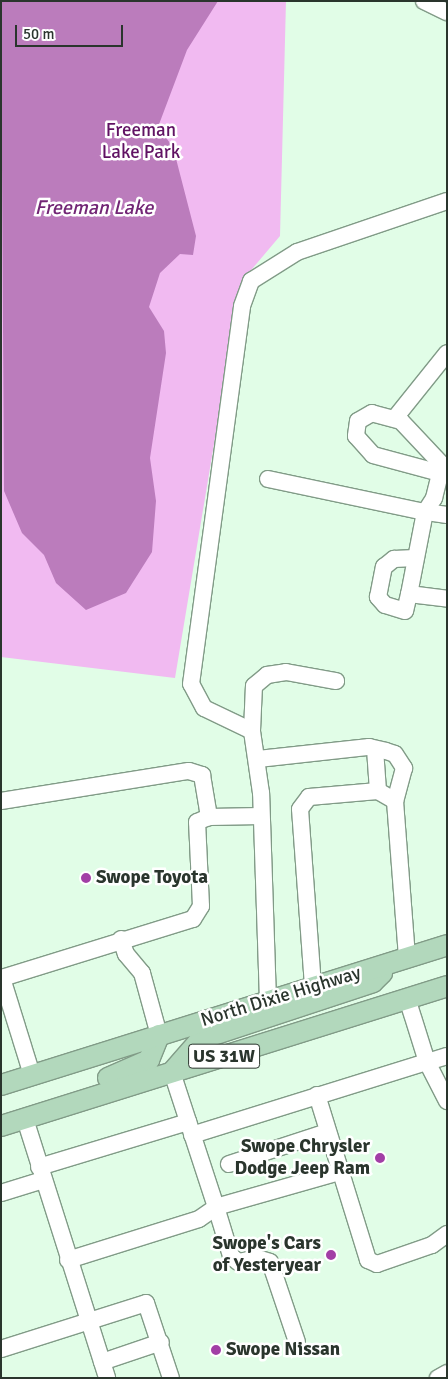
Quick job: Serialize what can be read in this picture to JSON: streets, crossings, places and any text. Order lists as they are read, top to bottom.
{
  "streets": {
    "main road": ["North Dixie Highway", "US 31W"]
  },
  "water": ["Freeman Lake"],
  "parks": ["Freeman Lake Park"],
  "places": [
    "Swope Toyota",
    "Swope Chrysler Dodge Jeep Ram",
    "Swope's Cars of Yesteryear",
    "Swope Nissan"
  ],
  "scale_bar": "50 m"
}
